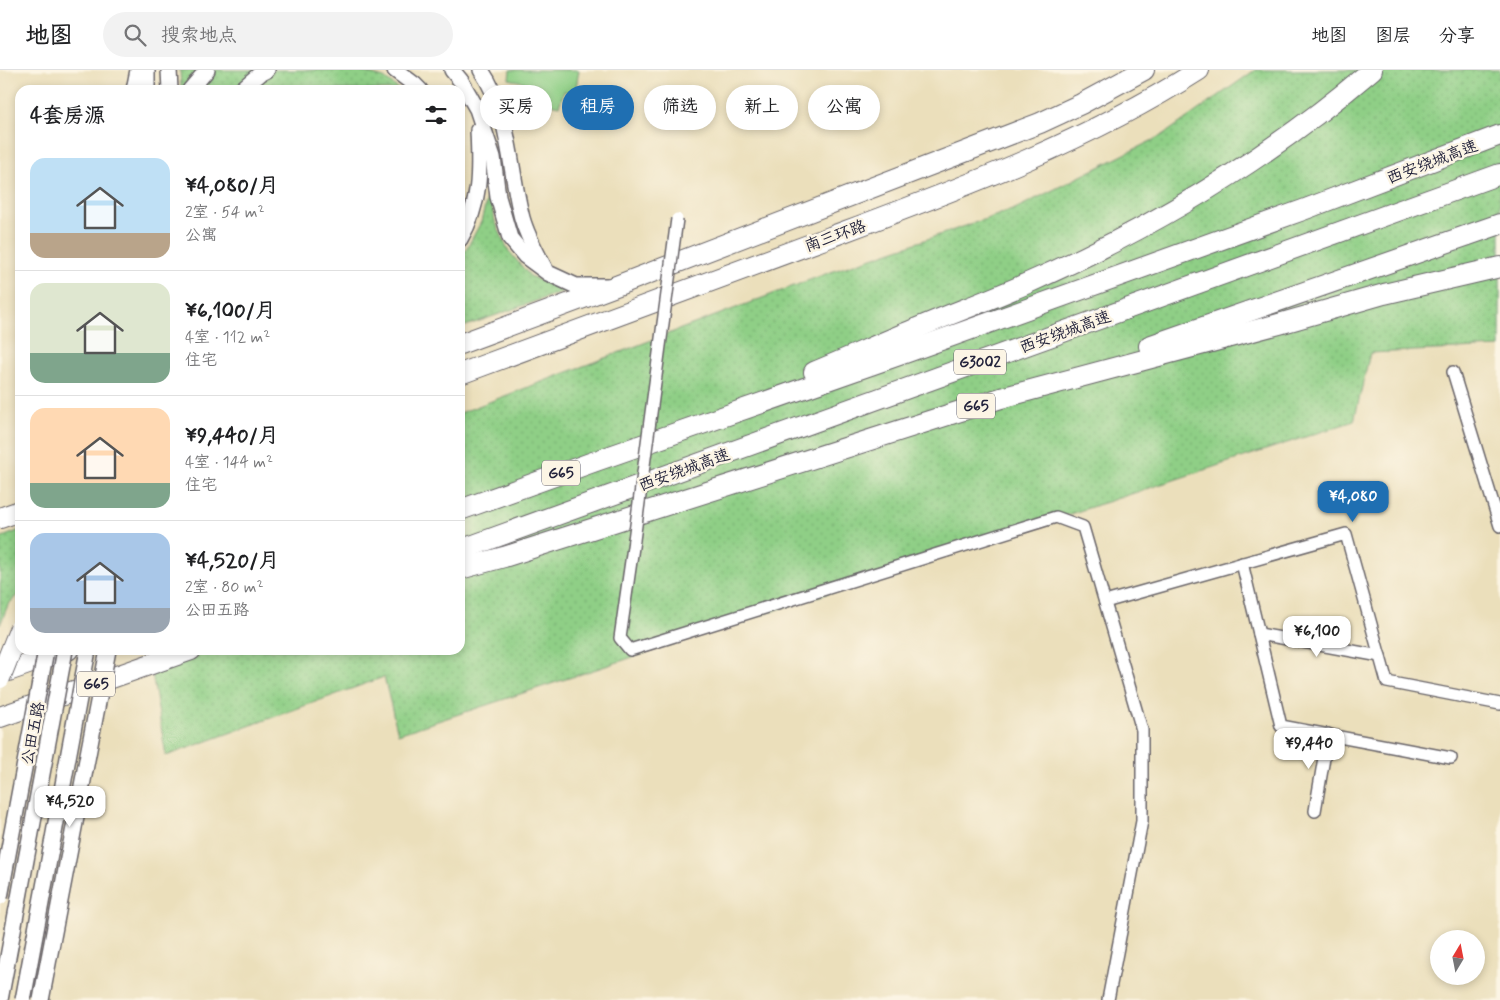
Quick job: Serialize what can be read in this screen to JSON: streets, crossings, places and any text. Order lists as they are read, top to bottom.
{
  "streets": {
    "highway": [
      "西安绕城高速",
      "南三环路",
      "G3002",
      "G65"
    ],
    "main road": ["公田五路"]
  },
  "north": "top",
  "page": {
    "header": "地图",
    "search": "搜索地点",
    "nav": ["地图", "图层", "分享"],
    "chip": [
      "买房",
      "租房",
      "筛选",
      "新上",
      "公寓"
    ],
    "heading": "4套房源",
    "list": [
      {
        "name": "¥4,080/月",
        "note": "2室 · 54 m² · 公寓"
      },
      {
        "name": "¥6,100/月",
        "note": "4室 · 112 m² · 住宅"
      },
      {
        "name": "¥9,440/月",
        "note": "4室 · 144 m² · 住宅"
      },
      {
        "name": "¥4,520/月",
        "note": "2室 · 80 m² · 公田五路"
      }
    ],
    "price": [
      "¥4,080",
      "¥6,100",
      "¥9,440",
      "¥4,520"
    ]
  }
}
